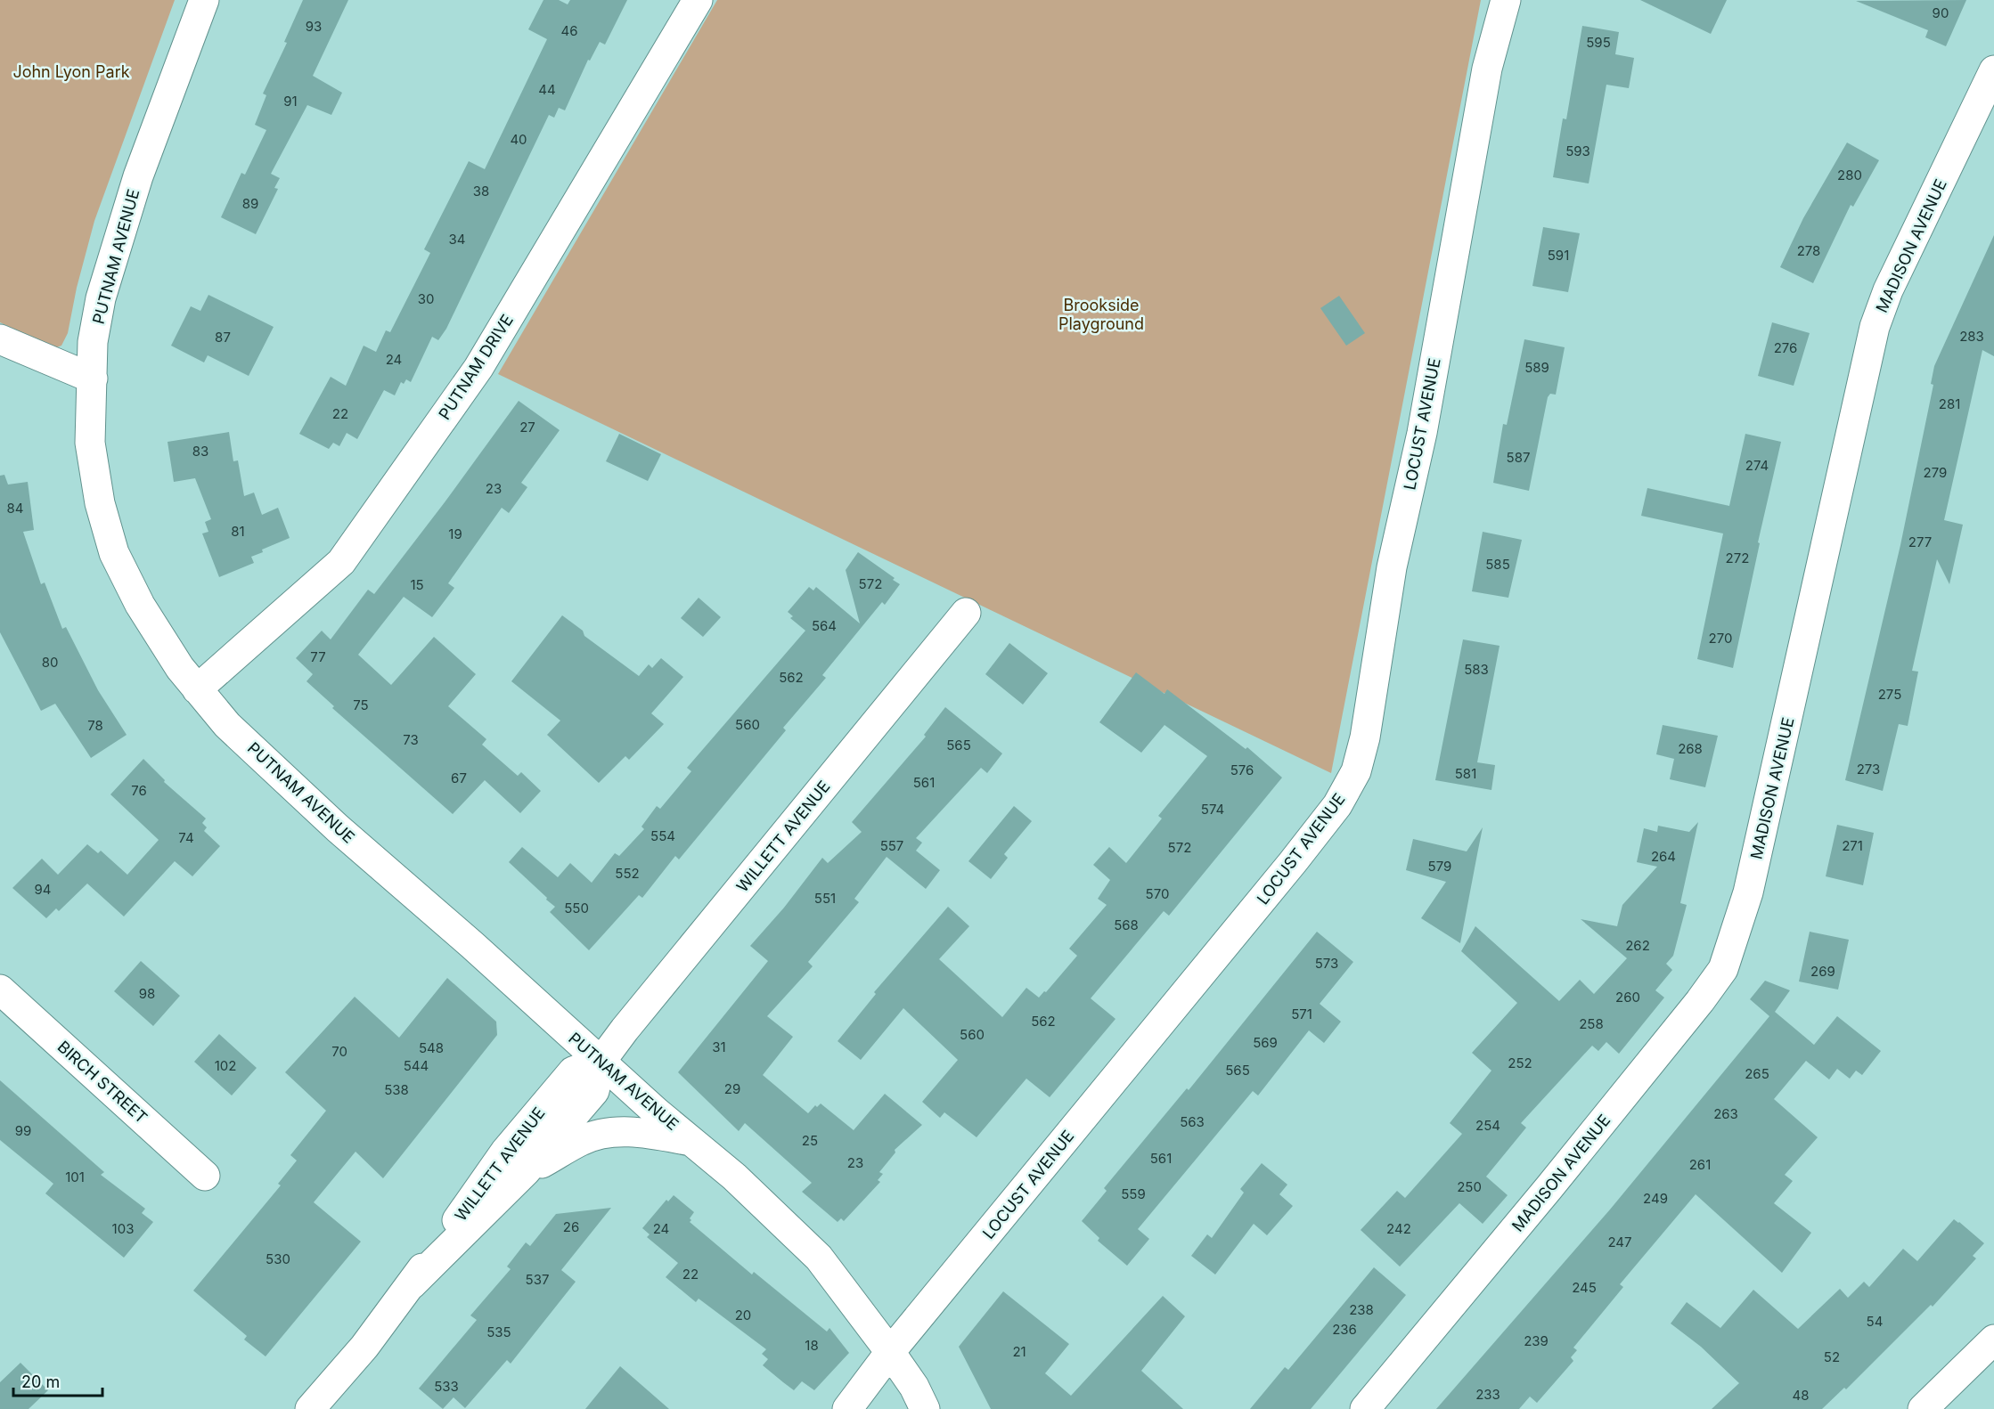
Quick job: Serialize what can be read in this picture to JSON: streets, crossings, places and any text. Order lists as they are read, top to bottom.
{
  "streets": {
    "street": [
      "MADISON AVENUE",
      "PUTNAM AVENUE",
      "PUTNAM DRIVE",
      "LOCUST AVENUE",
      "WILLETT AVENUE",
      "BIRCH STREET"
    ]
  },
  "crossings": [
    ["PUTNAM AVENUE", "PUTNAM DRIVE"],
    ["PUTNAM AVENUE", "LOCUST AVENUE"],
    ["PUTNAM AVENUE", "WILLETT AVENUE"]
  ],
  "parks": ["John Lyon Park", "Brookside Playground"],
  "house_numbers": [
    "90",
    "93",
    "46",
    "595",
    "44",
    "91",
    "40",
    "593",
    "280",
    "38",
    "89",
    "34",
    "278",
    "591",
    "30",
    "283",
    "87",
    "276",
    "24",
    "589",
    "281",
    "22",
    "27",
    "83",
    "587",
    "274",
    "279",
    "23",
    "84",
    "81",
    "19",
    "277",
    "272",
    "585",
    "572",
    "15",
    "564",
    "270",
    "77",
    "80",
    "583",
    "562",
    "275",
    "75",
    "560",
    "78",
    "73",
    "565",
    "268",
    "273",
    "576",
    "581",
    "67",
    "561",
    "76",
    "574",
    "554",
    "74",
    "557",
    "271",
    "572",
    "264",
    "579",
    "552",
    "94",
    "570",
    "551",
    "550",
    "568",
    "262",
    "573",
    "269",
    "98",
    "260",
    "571",
    "562",
    "258",
    "560",
    "569",
    "31",
    "548",
    "70",
    "252",
    "102",
    "544",
    "565",
    "265",
    "29",
    "538",
    "263",
    "563",
    "254",
    "99",
    "25",
    "561",
    "23",
    "261",
    "101",
    "250",
    "559",
    "249",
    "26",
    "103",
    "24",
    "242",
    "247",
    "530",
    "22",
    "537",
    "245",
    "238",
    "20",
    "54",
    "236",
    "535",
    "239",
    "18",
    "21",
    "52",
    "533",
    "233",
    "48"
  ],
  "scale_bar": "20 m"
}
